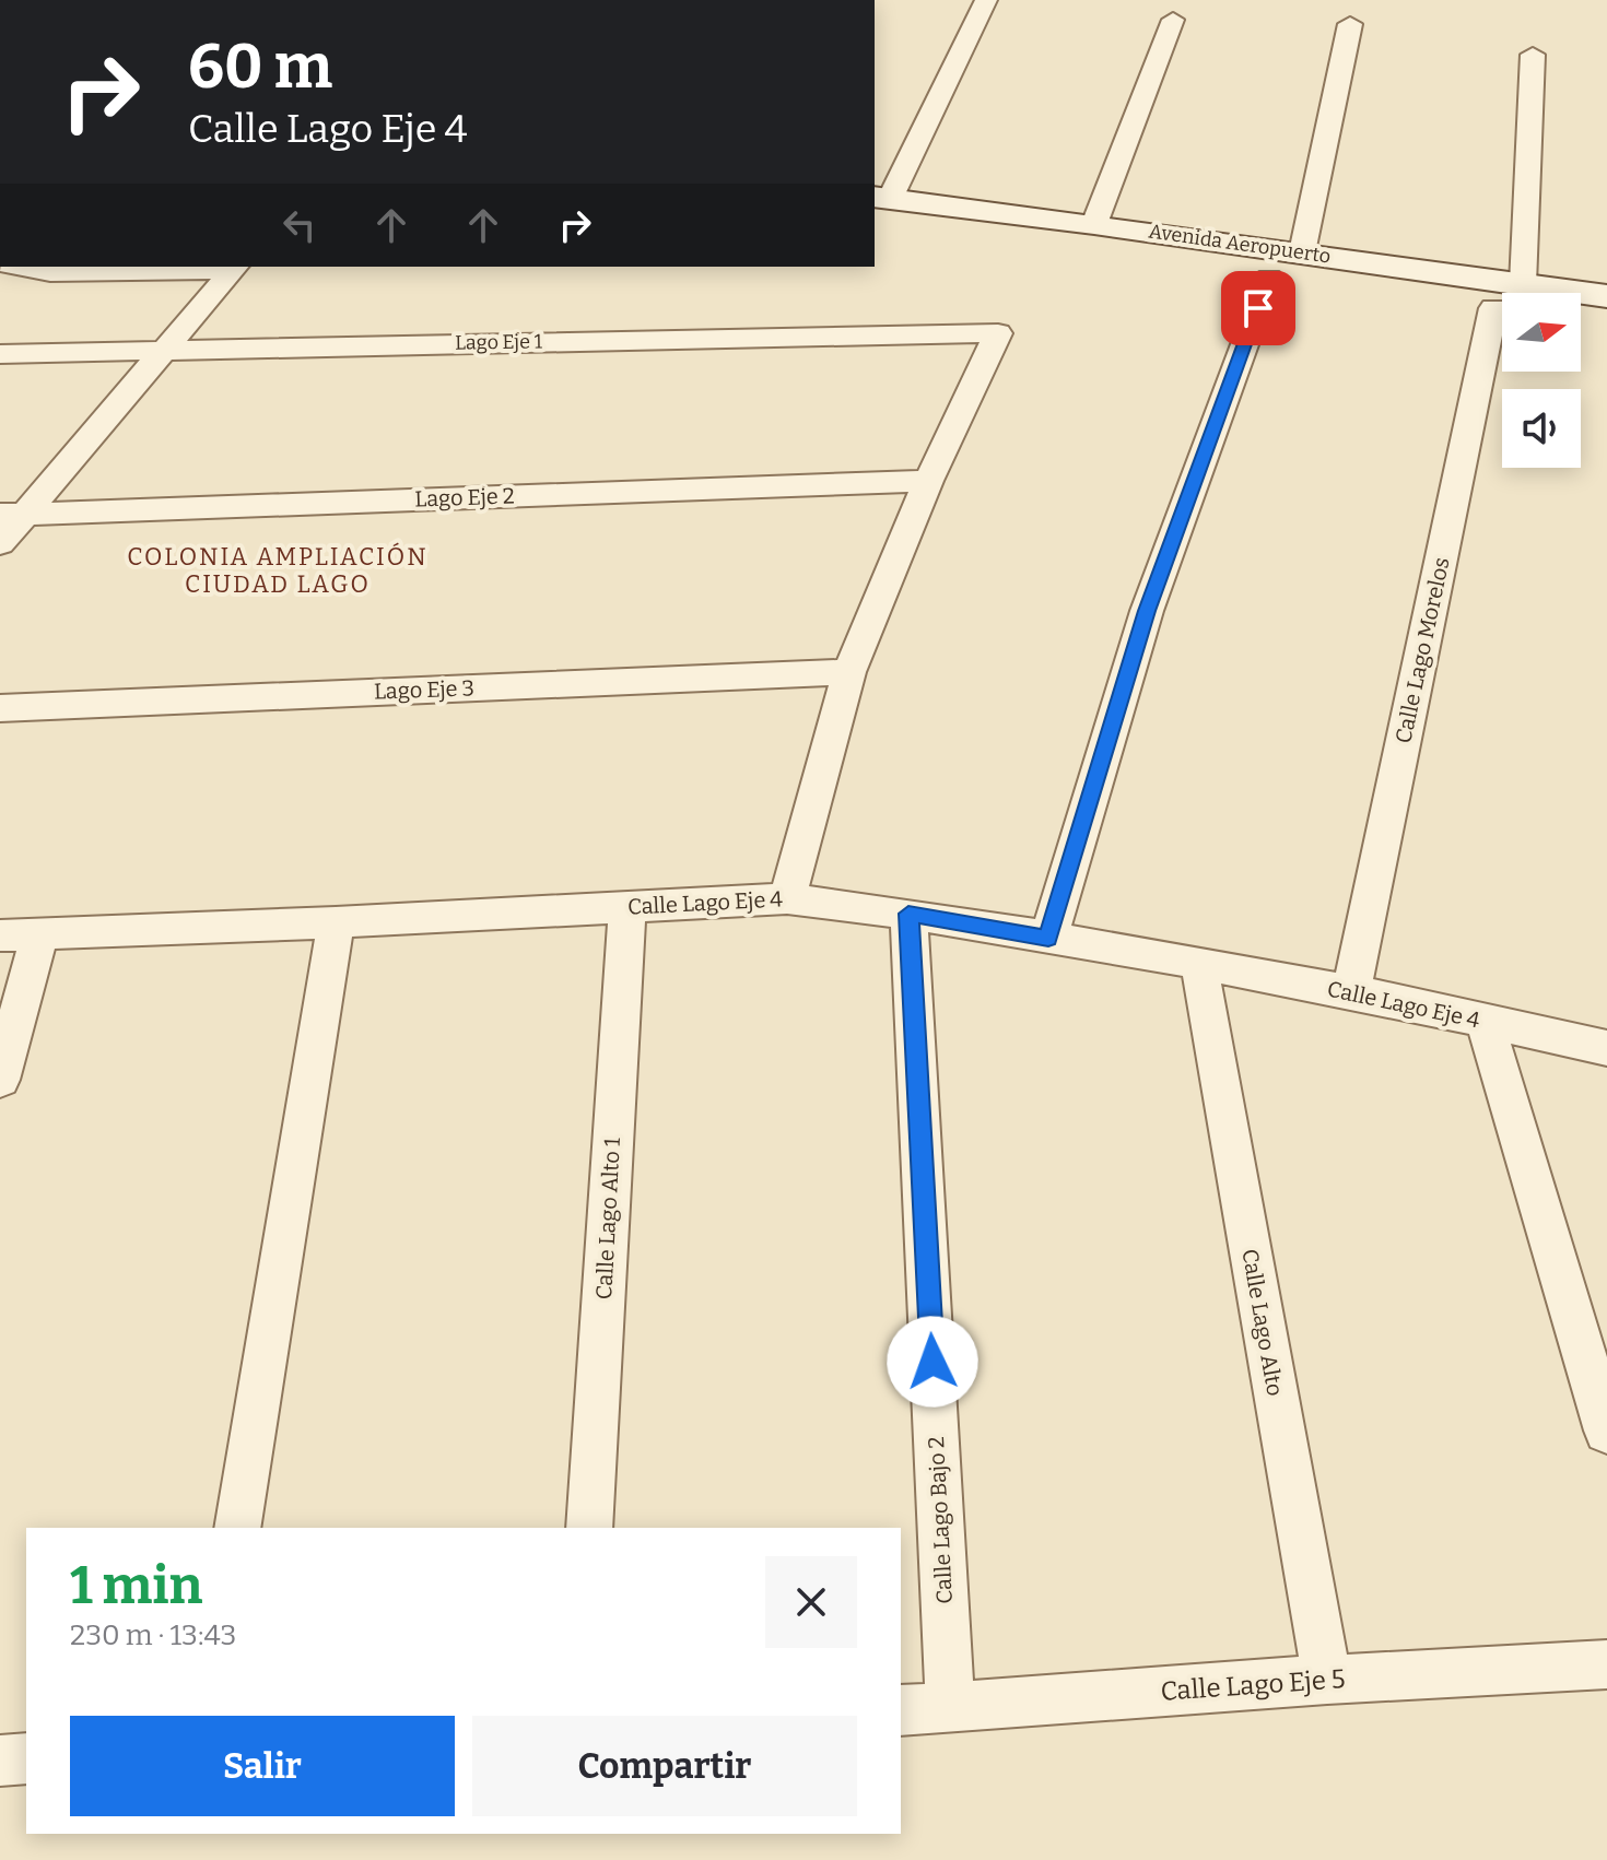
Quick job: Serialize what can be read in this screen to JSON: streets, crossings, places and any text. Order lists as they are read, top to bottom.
{
  "streets": {
    "street": [
      "Avenida Aeropuerto",
      "Lago Eje 1",
      "Lago Eje 2",
      "Calle Lago Morelos",
      "Lago Eje 3",
      "Calle Lago Eje 4",
      "Calle Lago Alto 1",
      "Calle Lago Alto",
      "Calle Lago Bajo 2",
      "Calle Lago Eje 5"
    ]
  },
  "crossings": [
    ["Lago Eje 1", "Lago Eje 2"],
    ["Calle Lago Morelos", "Calle Lago Eje 4"],
    ["Calle Lago Eje 4", "Calle Lago Alto 1"],
    ["Calle Lago Eje 4", "Calle Lago Alto"],
    ["Calle Lago Eje 4", "Calle Lago Bajo 2"],
    ["Calle Lago Alto", "Calle Lago Eje 5"],
    ["Calle Lago Bajo 2", "Calle Lago Eje 5"]
  ],
  "districts": ["COLONIA AMPLIACIÓN CIUDAD LAGO"],
  "north": "right",
  "page": {
    "turn": ["60 m", "Calle Lago Eje 4"],
    "heading": ["1 min", "230 m · 13:43"],
    "buttons": ["Salir", "Compartir"]
  }
}
